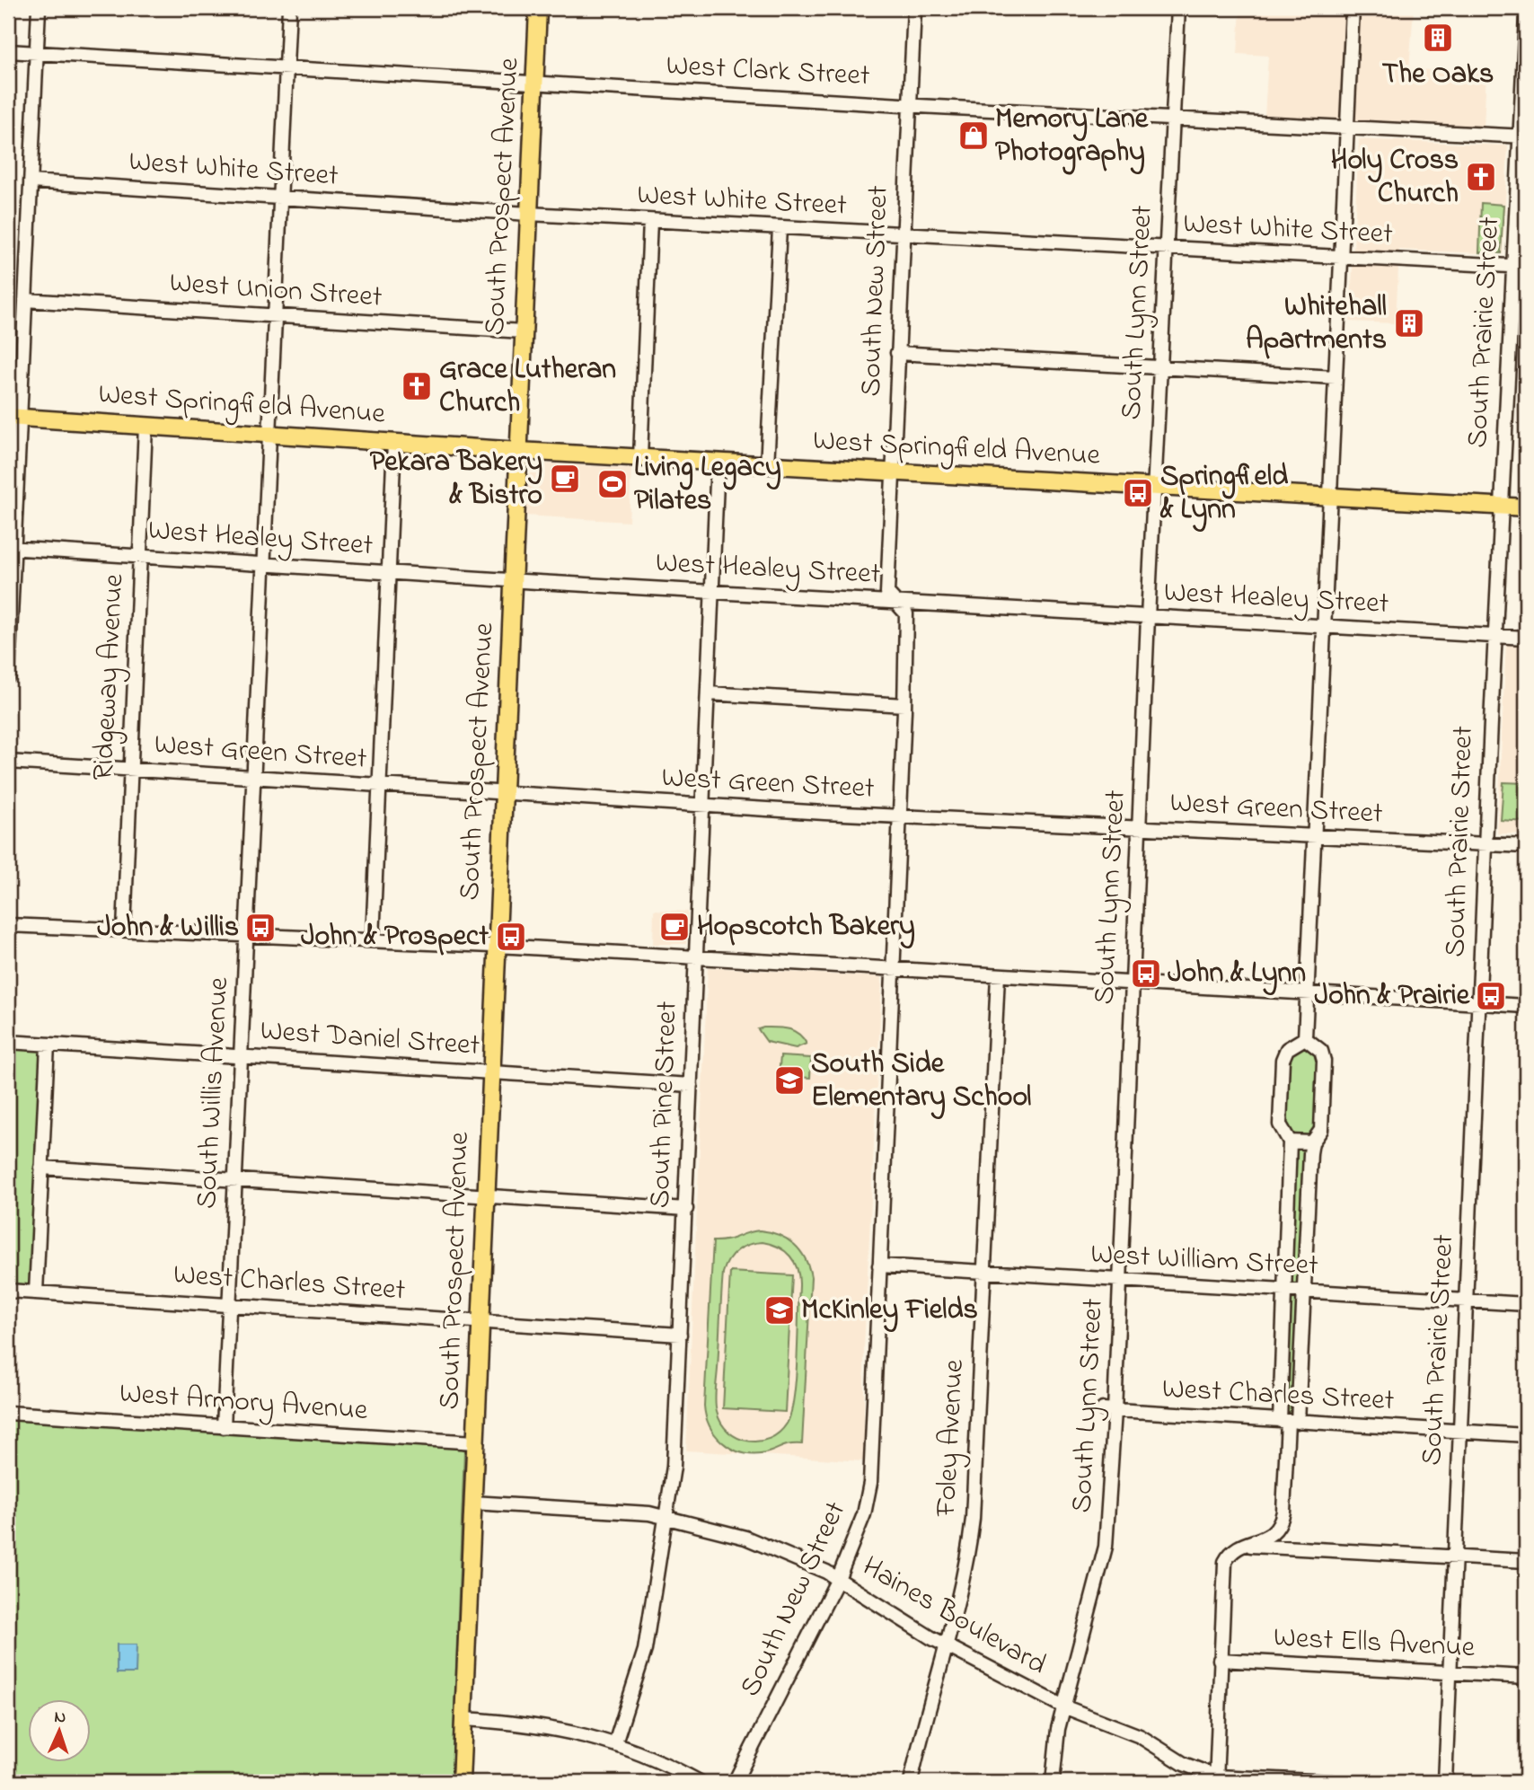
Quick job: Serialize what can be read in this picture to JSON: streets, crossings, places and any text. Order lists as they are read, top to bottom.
{
  "streets": {
    "main road": ["South Prospect Avenue", "West Springfield Avenue"],
    "street": [
      "West Clark Street",
      "West White Street",
      "West Union Street",
      "South New Street",
      "South Lynn Street",
      "South Prairie Street",
      "West Healey Street",
      "Ridgeway Avenue",
      "West Green Street",
      "West Daniel Street",
      "South Willis Avenue",
      "South Pine Street",
      "West William Street",
      "West Charles Street",
      "West Armory Avenue",
      "Foley Avenue",
      "Haines Boulevard",
      "West Ells Avenue"
    ]
  },
  "crossings": [
    ["West Clark Street", "South Prospect Avenue"],
    ["West Clark Street", "South New Street"],
    ["West Clark Street", "South Lynn Street"],
    ["West Clark Street", "South Prairie Street"],
    ["West Clark Street", "South Willis Avenue"],
    ["West White Street", "South Prospect Avenue"],
    ["West White Street", "South New Street"],
    ["West White Street", "South Lynn Street"],
    ["West White Street", "South Prairie Street"],
    ["West White Street", "South Willis Avenue"],
    ["South Prospect Avenue", "West Union Street"],
    ["South Prospect Avenue", "West Springfield Avenue"],
    ["South Prospect Avenue", "West Healey Street"],
    ["South Prospect Avenue", "West Green Street"],
    ["South Prospect Avenue", "West Daniel Street"],
    ["South Prospect Avenue", "West Charles Street"],
    ["South Prospect Avenue", "West Armory Avenue"],
    ["South Prospect Avenue", "Haines Boulevard"],
    ["West Union Street", "South Willis Avenue"],
    ["South New Street", "West Springfield Avenue"],
    ["South New Street", "West Healey Street"],
    ["South New Street", "West Green Street"],
    ["South New Street", "West William Street"],
    ["South New Street", "Haines Boulevard"],
    ["South Lynn Street", "West Springfield Avenue"],
    ["South Lynn Street", "West Healey Street"],
    ["South Lynn Street", "West Green Street"],
    ["South Lynn Street", "West William Street"],
    ["South Lynn Street", "West Charles Street"],
    ["South Lynn Street", "Haines Boulevard"],
    ["South Prairie Street", "West Springfield Avenue"],
    ["South Prairie Street", "West Healey Street"],
    ["South Prairie Street", "West Green Street"],
    ["South Prairie Street", "West William Street"],
    ["South Prairie Street", "West Charles Street"],
    ["South Prairie Street", "West Ells Avenue"],
    ["West Springfield Avenue", "Ridgeway Avenue"],
    ["West Springfield Avenue", "South Willis Avenue"],
    ["West Springfield Avenue", "South Pine Street"],
    ["West Healey Street", "Ridgeway Avenue"],
    ["West Healey Street", "South Willis Avenue"],
    ["West Healey Street", "South Pine Street"],
    ["Ridgeway Avenue", "West Green Street"],
    ["West Green Street", "South Willis Avenue"],
    ["West Green Street", "South Pine Street"],
    ["West Daniel Street", "South Willis Avenue"],
    ["West Daniel Street", "South Pine Street"],
    ["South Willis Avenue", "West Charles Street"],
    ["South Willis Avenue", "West Armory Avenue"],
    ["South Pine Street", "West Charles Street"],
    ["South Pine Street", "Haines Boulevard"],
    ["West William Street", "Foley Avenue"],
    ["Foley Avenue", "Haines Boulevard"]
  ],
  "places": {
    "building": ["The Oaks", "Whitehall Apartments"],
    "shop": ["Memory Lane Photography"],
    "church": ["Holy Cross Church", "Grace Lutheran Church"],
    "cafe": ["Pekara Bakery & Bistro", "Hopscotch Bakery"],
    "sports": ["Living Legacy Pilates"],
    "bus stop": [
      "Springfield & Lynn",
      "John & Willis",
      "John & Prospect",
      "John & Lynn",
      "John & Prairie"
    ],
    "school or university": ["South Side Elementary School", "McKinley Fields"]
  },
  "north": "top"
}
